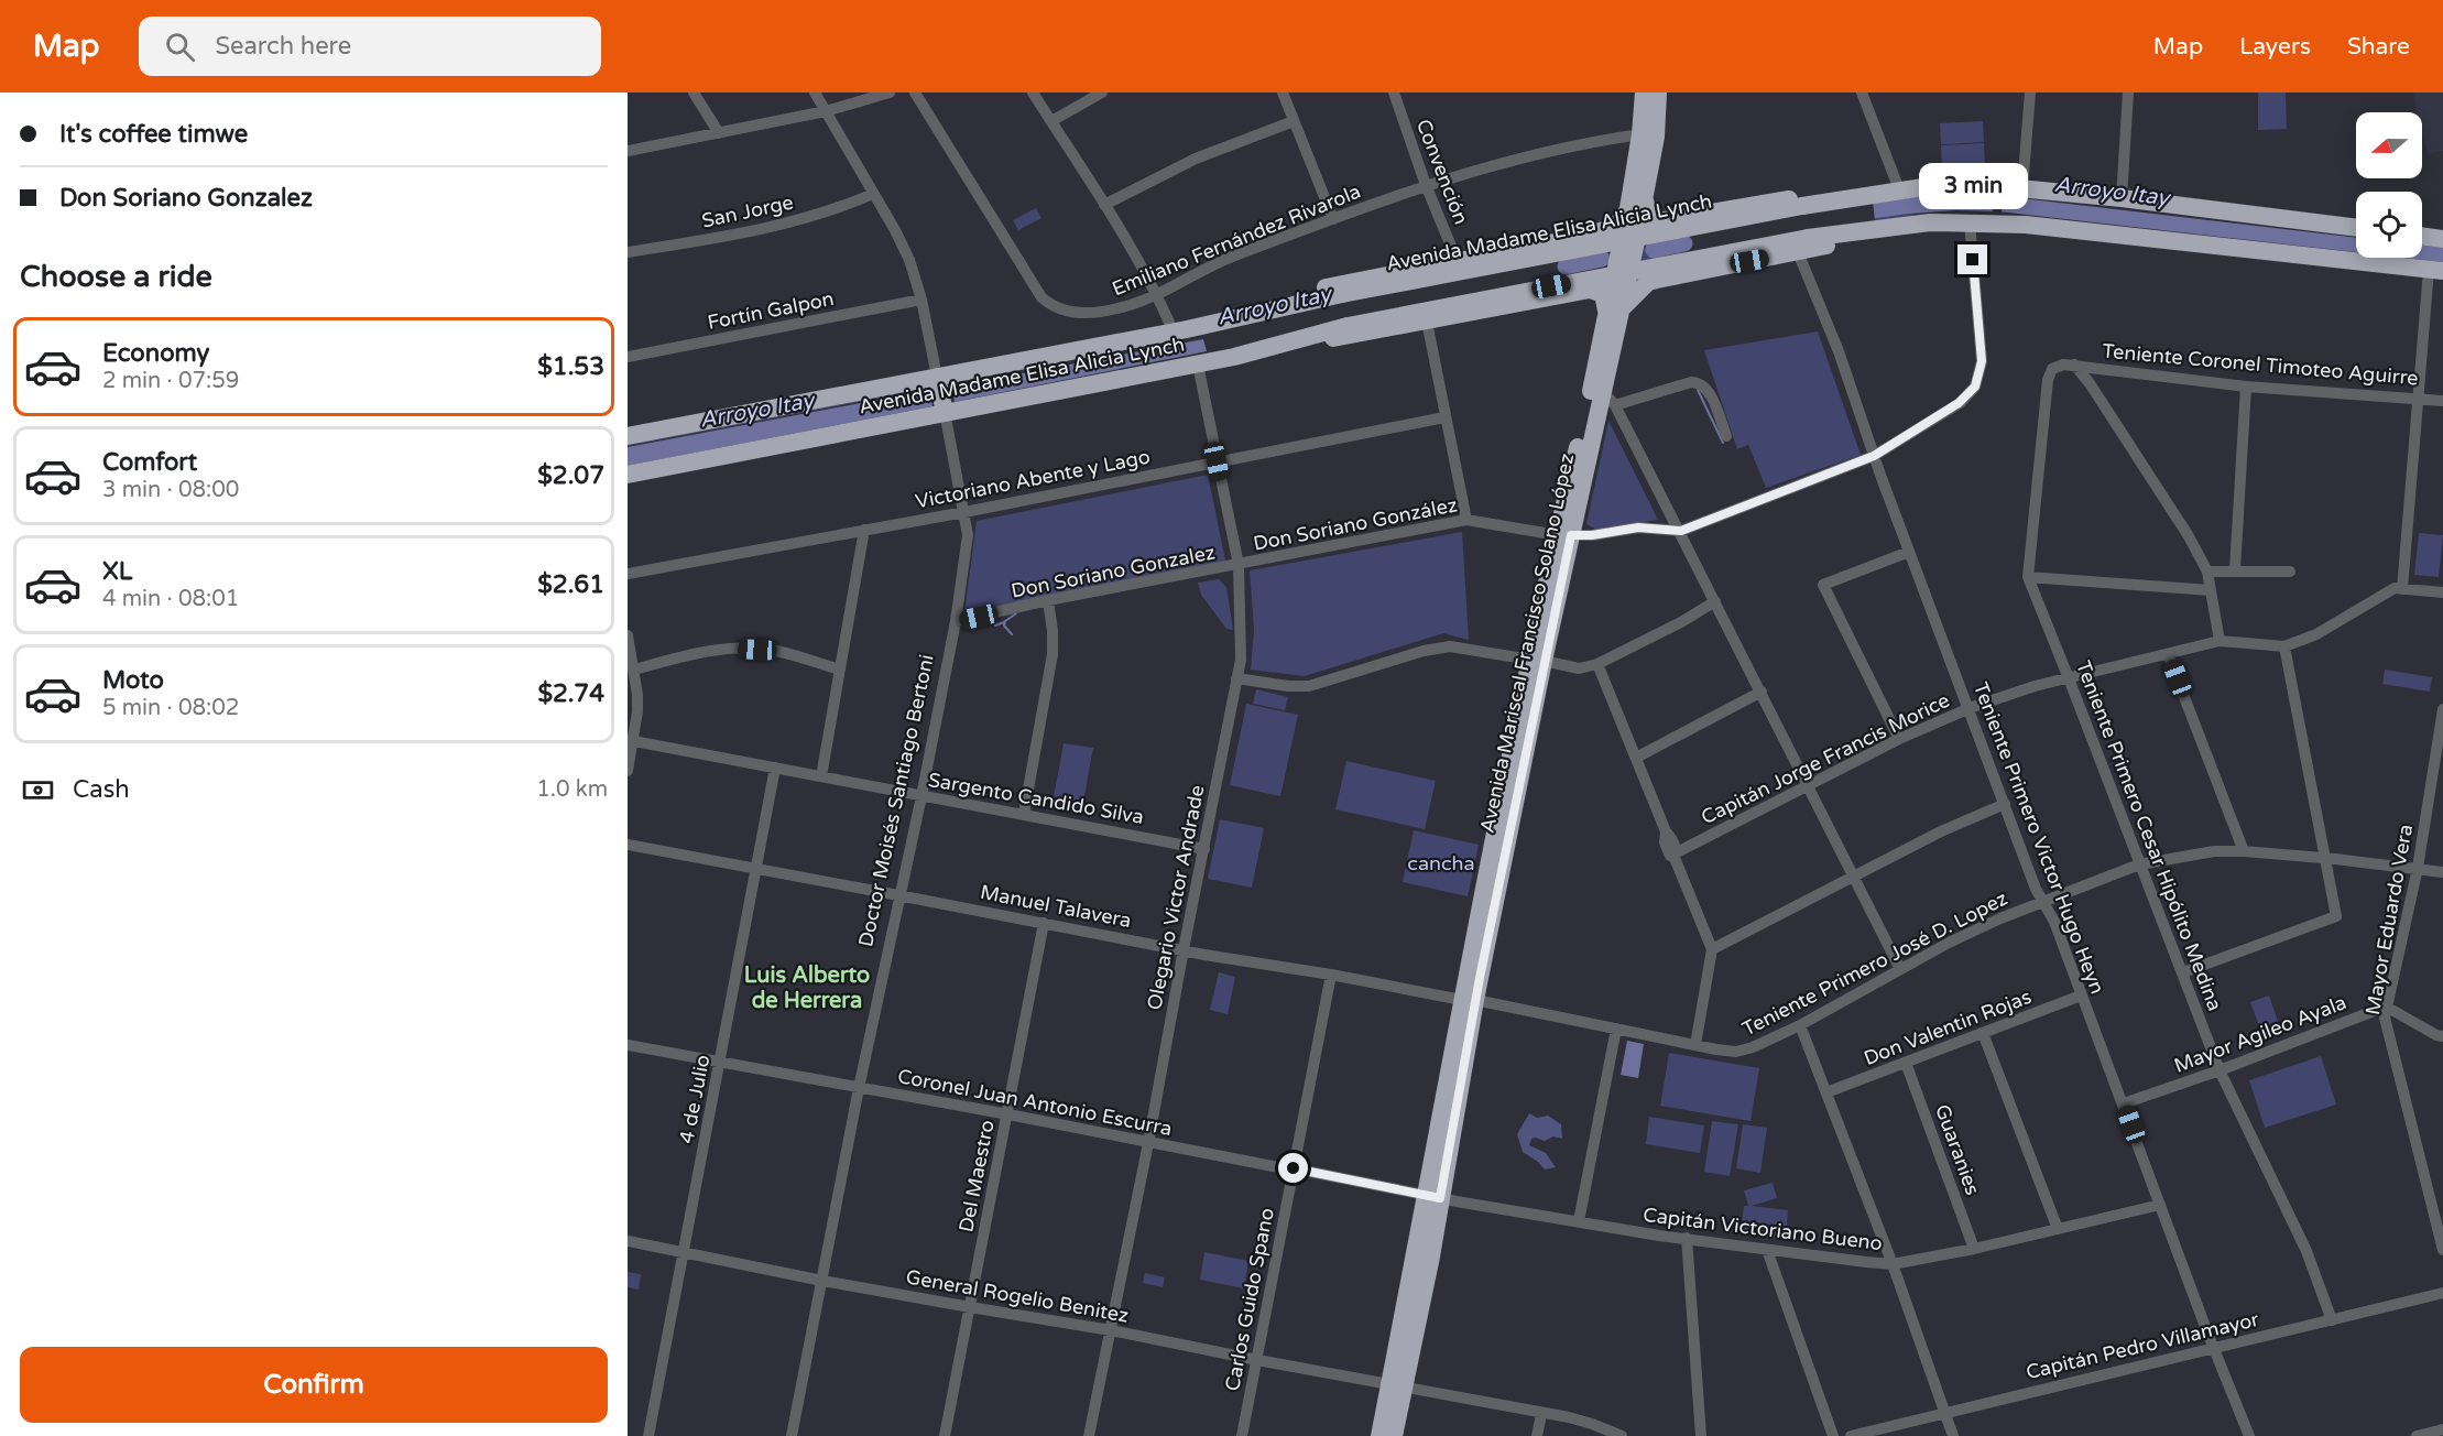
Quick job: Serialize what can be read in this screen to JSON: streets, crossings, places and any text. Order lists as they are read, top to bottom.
{
  "streets": {
    "highway": ["Avenida Madame Elisa Alicia Lynch", "Avenida Mariscal Francisco Solano López"],
    "street": [
      "Convención",
      "San Jorge",
      "Emiliano Fernández Rivarola",
      "Fortín Galpon",
      "Teniente Coronel Timoteo Aguirre",
      "Victoriano Abente y Lago",
      "Don Soriano González",
      "Don Soriano Gonzalez",
      "Capitán Jorge Francis Morice",
      "Sargento Candido Silva",
      "Doctor Moisés Santiago Bertoni",
      "Teniente Primero Cesar Hipólito Medina",
      "Teniente Primero Victor Hugo Heyn",
      "Olegario Victor Andrade",
      "Manuel Talavera",
      "Mayor Eduardo Vera",
      "Teniente Primero José D. Lopez",
      "Don Valentin Rojas",
      "Mayor Agileo Ayala",
      "4 de Julio",
      "Coronel Juan Antonio Escurra",
      "Guaranies",
      "Del Maestro",
      "Capitán Victoriano Bueno",
      "General Rogelio Benitez",
      "Carlos Guido Spano",
      "Capitán Pedro Villamayor"
    ]
  },
  "crossings": [
    ["Convención", "Emiliano Fernández Rivarola"],
    ["Avenida Madame Elisa Alicia Lynch", "Doctor Moisés Santiago Bertoni"],
    ["Avenida Madame Elisa Alicia Lynch", "Teniente Primero Victor Hugo Heyn"],
    ["Avenida Madame Elisa Alicia Lynch", "Olegario Victor Andrade"],
    ["Emiliano Fernández Rivarola", "Avenida Mariscal Francisco Solano López"],
    ["Teniente Coronel Timoteo Aguirre", "Teniente Primero Cesar Hipólito Medina"],
    ["Victoriano Abente y Lago", "Doctor Moisés Santiago Bertoni"],
    ["Victoriano Abente y Lago", "Olegario Victor Andrade"],
    ["Don Soriano González", "Don Soriano Gonzalez"],
    ["Don Soriano González", "Avenida Mariscal Francisco Solano López"],
    ["Don Soriano González", "Olegario Victor Andrade"],
    ["Don Soriano Gonzalez", "Doctor Moisés Santiago Bertoni"],
    ["Don Soriano Gonzalez", "Olegario Victor Andrade"],
    ["Avenida Mariscal Francisco Solano López", "Manuel Talavera"],
    ["Avenida Mariscal Francisco Solano López", "Teniente Primero José D. Lopez"],
    ["Avenida Mariscal Francisco Solano López", "Coronel Juan Antonio Escurra"],
    ["Avenida Mariscal Francisco Solano López", "Capitán Victoriano Bueno"],
    ["Avenida Mariscal Francisco Solano López", "General Rogelio Benitez"],
    ["Capitán Jorge Francis Morice", "Teniente Primero Cesar Hipólito Medina"],
    ["Capitán Jorge Francis Morice", "Teniente Primero Victor Hugo Heyn"],
    ["Sargento Candido Silva", "Doctor Moisés Santiago Bertoni"],
    ["Sargento Candido Silva", "Olegario Victor Andrade"],
    ["Sargento Candido Silva", "4 de Julio"],
    ["Doctor Moisés Santiago Bertoni", "Manuel Talavera"],
    ["Doctor Moisés Santiago Bertoni", "Coronel Juan Antonio Escurra"],
    ["Doctor Moisés Santiago Bertoni", "General Rogelio Benitez"],
    ["Teniente Primero Cesar Hipólito Medina", "Teniente Primero José D. Lopez"],
    ["Teniente Primero Cesar Hipólito Medina", "Mayor Agileo Ayala"],
    ["Teniente Primero Cesar Hipólito Medina", "Capitán Pedro Villamayor"],
    ["Teniente Primero Victor Hugo Heyn", "Teniente Primero José D. Lopez"],
    ["Teniente Primero Victor Hugo Heyn", "Don Valentin Rojas"],
    ["Teniente Primero Victor Hugo Heyn", "Mayor Agileo Ayala"],
    ["Teniente Primero Victor Hugo Heyn", "Capitán Victoriano Bueno"],
    ["Teniente Primero Victor Hugo Heyn", "Capitán Pedro Villamayor"],
    ["Olegario Victor Andrade", "Manuel Talavera"],
    ["Olegario Victor Andrade", "Coronel Juan Antonio Escurra"],
    ["Olegario Victor Andrade", "General Rogelio Benitez"],
    ["Manuel Talavera", "Teniente Primero José D. Lopez"],
    ["Manuel Talavera", "4 de Julio"],
    ["Manuel Talavera", "Del Maestro"],
    ["Manuel Talavera", "Carlos Guido Spano"],
    ["Mayor Eduardo Vera", "Teniente Primero José D. Lopez"],
    ["Mayor Eduardo Vera", "Mayor Agileo Ayala"],
    ["Don Valentin Rojas", "Guaranies"],
    ["4 de Julio", "Coronel Juan Antonio Escurra"],
    ["4 de Julio", "General Rogelio Benitez"],
    ["Coronel Juan Antonio Escurra", "Del Maestro"],
    ["Coronel Juan Antonio Escurra", "Capitán Victoriano Bueno"],
    ["Coronel Juan Antonio Escurra", "Carlos Guido Spano"],
    ["Guaranies", "Capitán Victoriano Bueno"],
    ["Del Maestro", "General Rogelio Benitez"],
    ["General Rogelio Benitez", "Carlos Guido Spano"]
  ],
  "districts": ["Luis Alberto de Herrera"],
  "water": ["Arroyo Itay"],
  "parks": ["cancha"],
  "north": "left",
  "page": {
    "header": "Map",
    "search": "Search here",
    "nav": ["Map", "Layers", "Share"],
    "banner": ["It's coffee timwe", "Don Soriano Gonzalez"],
    "bubble": "3 min",
    "heading": "Choose a ride",
    "list": [
      {
        "name": "Economy",
        "note": "2 min · 07:59",
        "value": "$1.53"
      },
      {
        "name": "Comfort",
        "note": "3 min · 08:00",
        "value": "$2.07"
      },
      {
        "name": "XL",
        "note": "4 min · 08:01",
        "value": "$2.61"
      },
      {
        "name": "Moto",
        "note": "5 min · 08:02",
        "value": "$2.74"
      }
    ],
    "pay": ["Cash", "1.0 km"],
    "buttons": "Confirm"
  }
}
